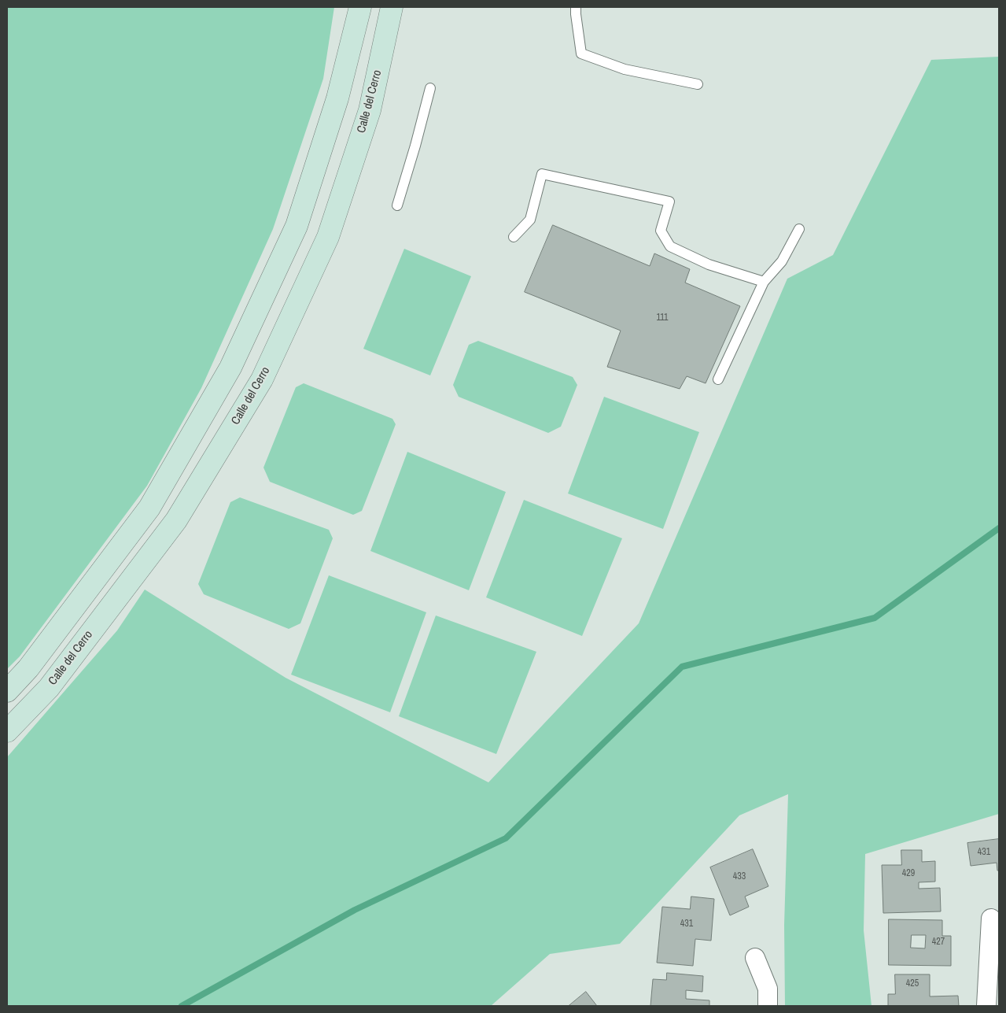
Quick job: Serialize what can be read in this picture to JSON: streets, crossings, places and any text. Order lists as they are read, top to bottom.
{
  "streets": {
    "main road": ["Calle del Cerro"]
  },
  "house_numbers": [
    "111",
    "431",
    "429",
    "433",
    "431",
    "427",
    "425"
  ]
}
